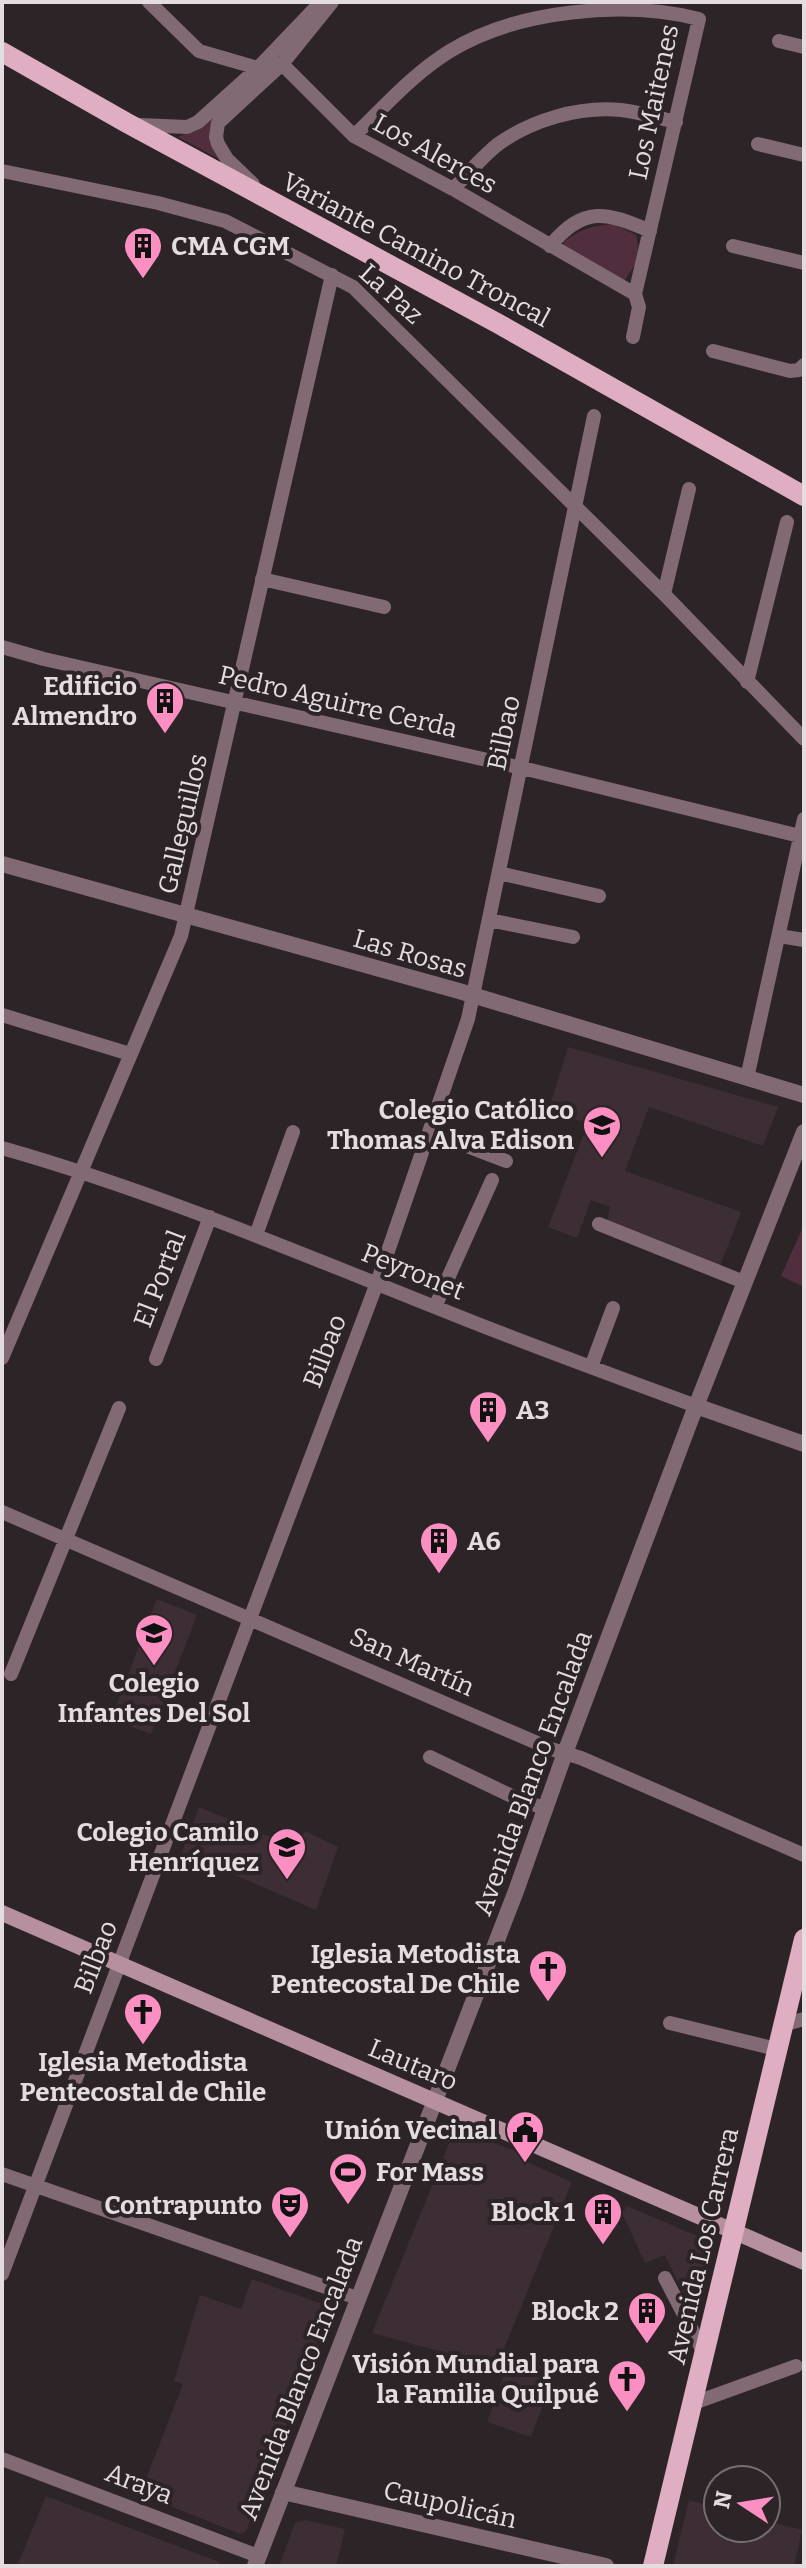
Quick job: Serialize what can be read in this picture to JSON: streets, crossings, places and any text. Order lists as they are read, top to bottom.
{
  "streets": {
    "main road": ["Variante Camino Troncal", "Lautaro", "Avenida Los Carrera"],
    "street": [
      "Los Maitenes",
      "Los Alerces",
      "La Paz",
      "Pedro Aguirre Cerda",
      "Bilbao",
      "Galleguillos",
      "Las Rosas",
      "Peyronet",
      "El Portal",
      "San Martín",
      "Avenida Blanco Encalada",
      "Araya",
      "Caupolicán"
    ]
  },
  "crossings": [
    ["Los Maitenes", "Los Alerces"],
    ["La Paz", "Bilbao"],
    ["La Paz", "Galleguillos"],
    ["Pedro Aguirre Cerda", "Bilbao"],
    ["Pedro Aguirre Cerda", "Galleguillos"],
    ["Bilbao", "Las Rosas"],
    ["Bilbao", "Peyronet"],
    ["Bilbao", "San Martín"],
    ["Bilbao", "Lautaro"],
    ["Galleguillos", "Las Rosas"],
    ["Galleguillos", "Peyronet"],
    ["Peyronet", "El Portal"],
    ["Peyronet", "Avenida Blanco Encalada"],
    ["San Martín", "Avenida Blanco Encalada"],
    ["Avenida Blanco Encalada", "Lautaro"],
    ["Avenida Blanco Encalada", "Araya"],
    ["Avenida Blanco Encalada", "Caupolicán"],
    ["Lautaro", "Avenida Los Carrera"]
  ],
  "places": {
    "building": [
      "CMA CGM",
      "Edificio Almendro",
      "A3",
      "A6",
      "Block 1",
      "Block 2"
    ],
    "school or university": ["Colegio Católico Thomas Alva Edison", "Colegio Infantes Del Sol", "Colegio Camilo Henríquez"],
    "church": ["Iglesia Metodista Pentecostal De Chile", "Iglesia Metodista Pentecostal de Chile", "Visión Mundial para la Familia Quilpué"],
    "public building": ["Unión Vecinal"],
    "sports": ["For Mass"],
    "theatre": ["Contrapunto"]
  },
  "north": "left"
}
